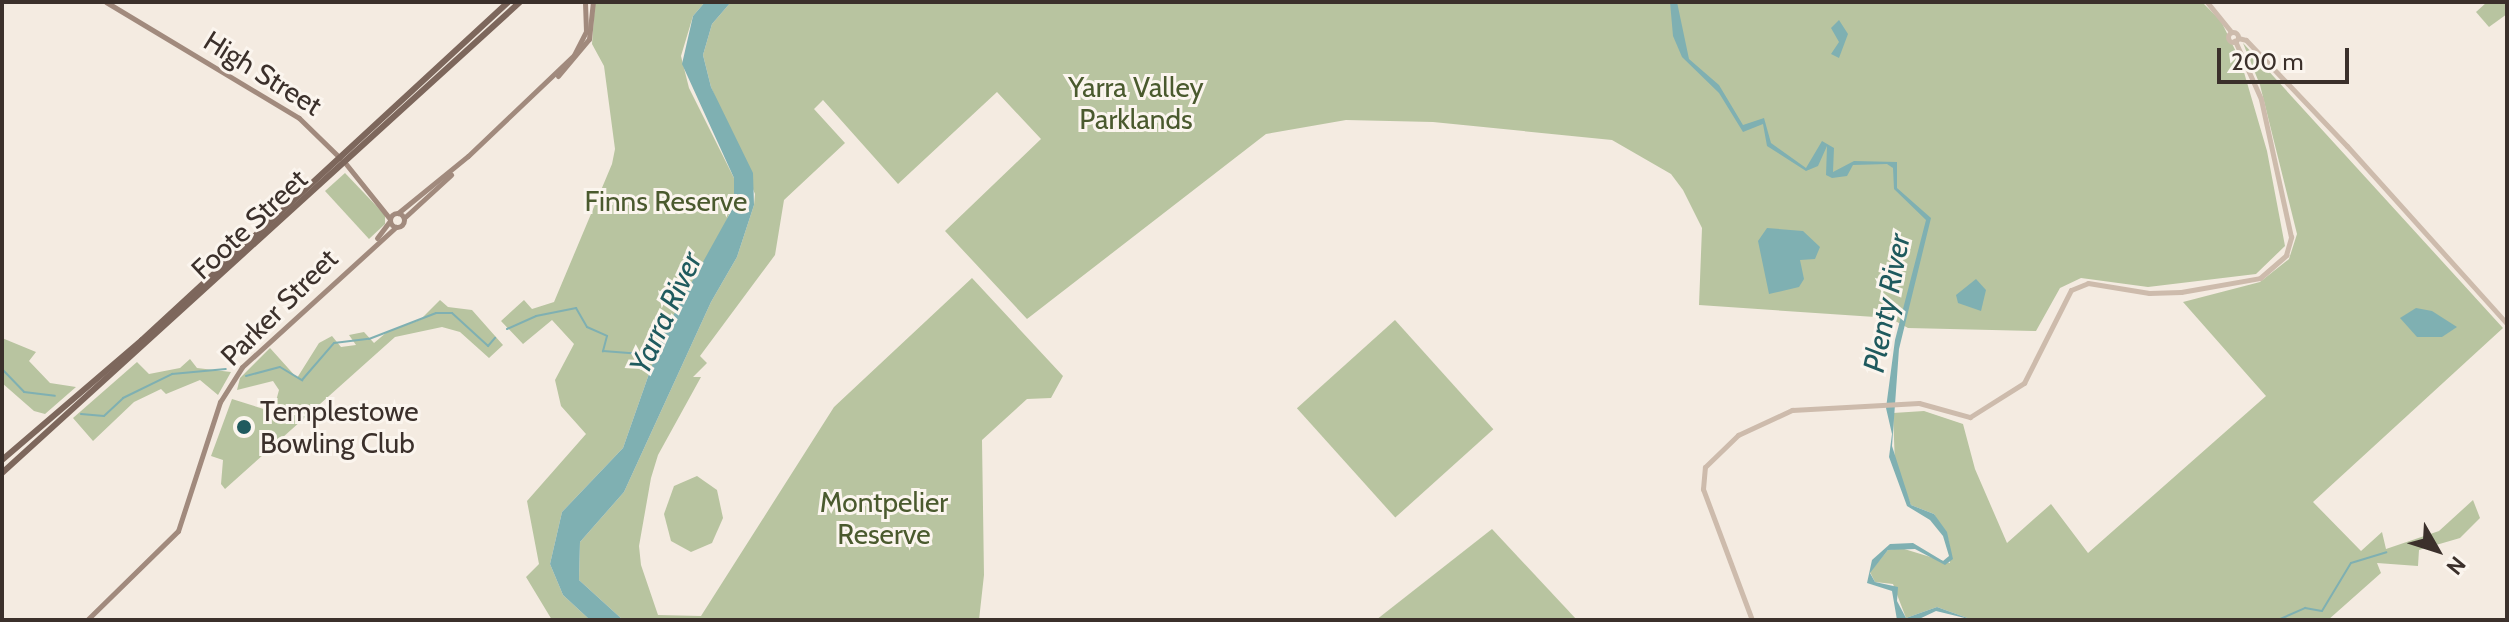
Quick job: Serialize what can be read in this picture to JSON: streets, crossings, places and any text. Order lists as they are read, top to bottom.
{
  "streets": {
    "main road": ["High Street", "Foote Street", "Parker Street"]
  },
  "crossings": [
    ["High Street", "Foote Street"],
    ["High Street", "Parker Street"]
  ],
  "water": ["Plenty River", "Yarra River"],
  "parks": ["Yarra Valley Parklands", "Finns Reserve", "Montpelier Reserve"],
  "places": ["Templestowe Bowling Club"],
  "scale_bar": "200 m",
  "north": "bottom right"
}
